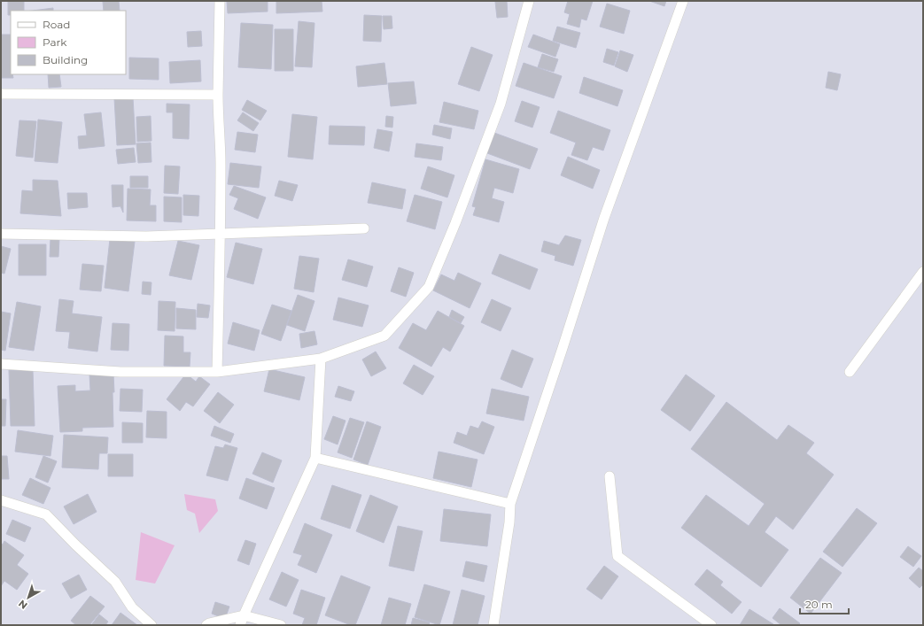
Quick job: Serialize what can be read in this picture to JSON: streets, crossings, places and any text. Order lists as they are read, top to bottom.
{
  "legend": ["Road", "Park", "Building"],
  "scale_bar": "20 m",
  "north": "bottom left"
}
